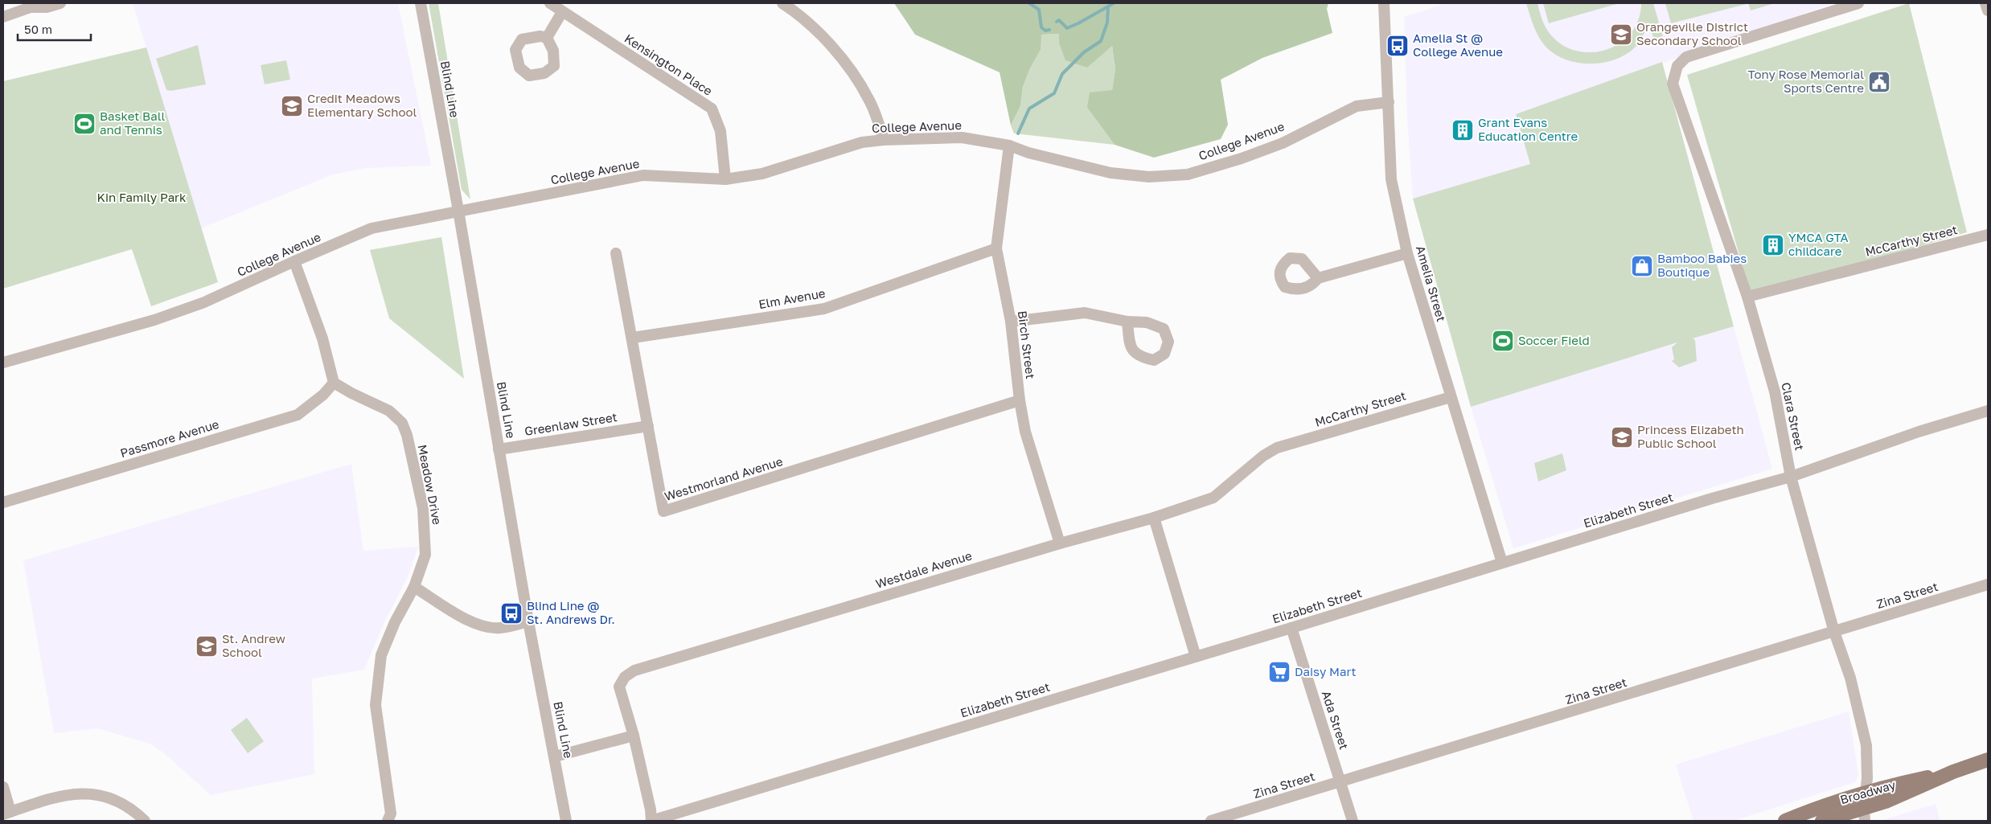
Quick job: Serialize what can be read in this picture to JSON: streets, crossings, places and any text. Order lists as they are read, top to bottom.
{
  "streets": {
    "main road": ["Broadway"],
    "street": [
      "Kensington Place",
      "Blind Line",
      "College Avenue",
      "McCarthy Street",
      "Amelia Street",
      "Elm Avenue",
      "Birch Street",
      "Clara Street",
      "Greenlaw Street",
      "Passmore Avenue",
      "Westmorland Avenue",
      "Meadow Drive",
      "Elizabeth Street",
      "Westdale Avenue",
      "Zina Street",
      "Ada Street"
    ]
  },
  "crossings": [
    ["Kensington Place", "College Avenue"],
    ["Blind Line", "College Avenue"],
    ["Blind Line", "Greenlaw Street"],
    ["College Avenue", "Amelia Street"],
    ["College Avenue", "Birch Street"],
    ["McCarthy Street", "Amelia Street"],
    ["McCarthy Street", "Clara Street"],
    ["McCarthy Street", "Westdale Avenue"],
    ["Amelia Street", "Elizabeth Street"],
    ["Elm Avenue", "Birch Street"],
    ["Elm Avenue", "Westmorland Avenue"],
    ["Birch Street", "Westmorland Avenue"],
    ["Birch Street", "Westdale Avenue"],
    ["Clara Street", "Elizabeth Street"],
    ["Clara Street", "Zina Street"],
    ["Clara Street", "Broadway"],
    ["Greenlaw Street", "Westmorland Avenue"],
    ["Passmore Avenue", "Meadow Drive"],
    ["Elizabeth Street", "Westdale Avenue"],
    ["Elizabeth Street", "Ada Street"],
    ["Zina Street", "Ada Street"]
  ],
  "parks": ["Kin Family Park"],
  "places": {
    "school or university": [
      "Orangeville District Secondary School",
      "Credit Meadows Elementary School",
      "Princess Elizabeth Public School",
      "St. Andrew School"
    ],
    "bus stop": ["Amelia St @ College Avenue", "Blind Line @ St. Andrews Dr."],
    "public building": ["Tony Rose Memorial Sports Centre"],
    "sports": ["Basket Ball and Tennis", "Soccer Field"],
    "building": ["Grant Evans Education Centre", "YMCA GTA childcare"],
    "shop": ["Bamboo Babies Boutique"],
    "supermarket": ["Daisy Mart"]
  },
  "scale_bar": "50 m"
}
